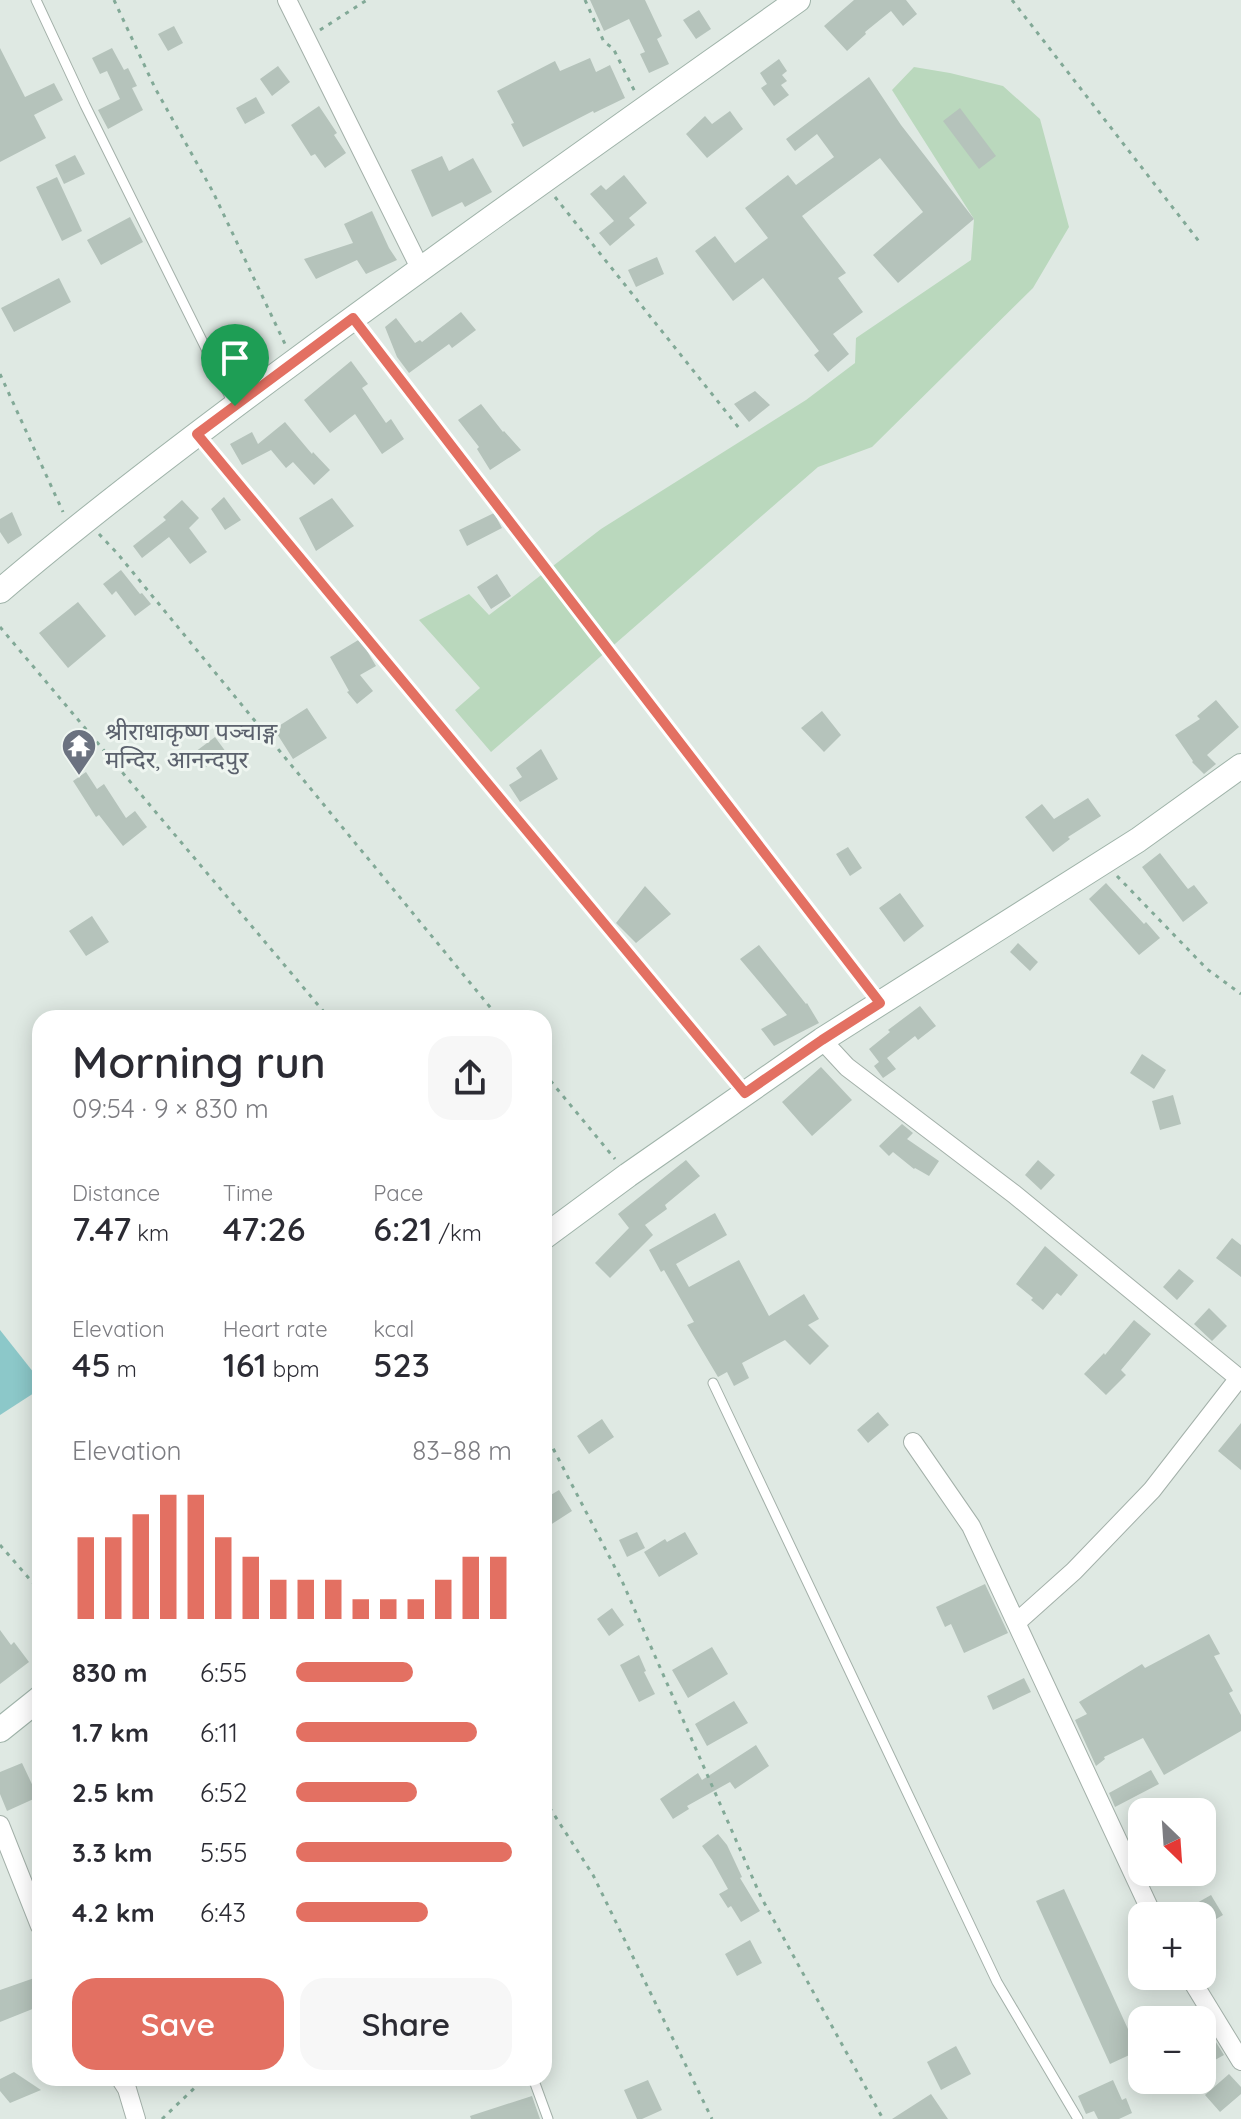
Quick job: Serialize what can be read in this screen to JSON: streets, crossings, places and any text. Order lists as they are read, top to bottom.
{
  "places": {
    "temple": ["श्रीराधाकृष्ण पञ्चाङ्ग मन्दिर, आनन्दपुर"]
  },
  "north": "bottom right",
  "page": {
    "heading": ["Morning run", "09:54 · 9 × 830 m"],
    "stats": [
      ["Distance", "7.47 km"],
      ["Time", "47:26"],
      ["Pace", "6:21 /km"],
      ["Elevation", "45 m"],
      ["Heart rate", "161 bpm"],
      ["kcal", "523"]
    ],
    "chart": ["Elevation", "83–88 m"],
    "list": [
      {
        "name": "830 m",
        "note": "6:55"
      },
      {
        "name": "1.7 km",
        "note": "6:11"
      },
      {
        "name": "2.5 km",
        "note": "6:52"
      },
      {
        "name": "3.3 km",
        "note": "5:55"
      },
      {
        "name": "4.2 km",
        "note": "6:43"
      }
    ],
    "map_buttons": ["+", "−"],
    "buttons": ["Save", "Share"]
  }
}
